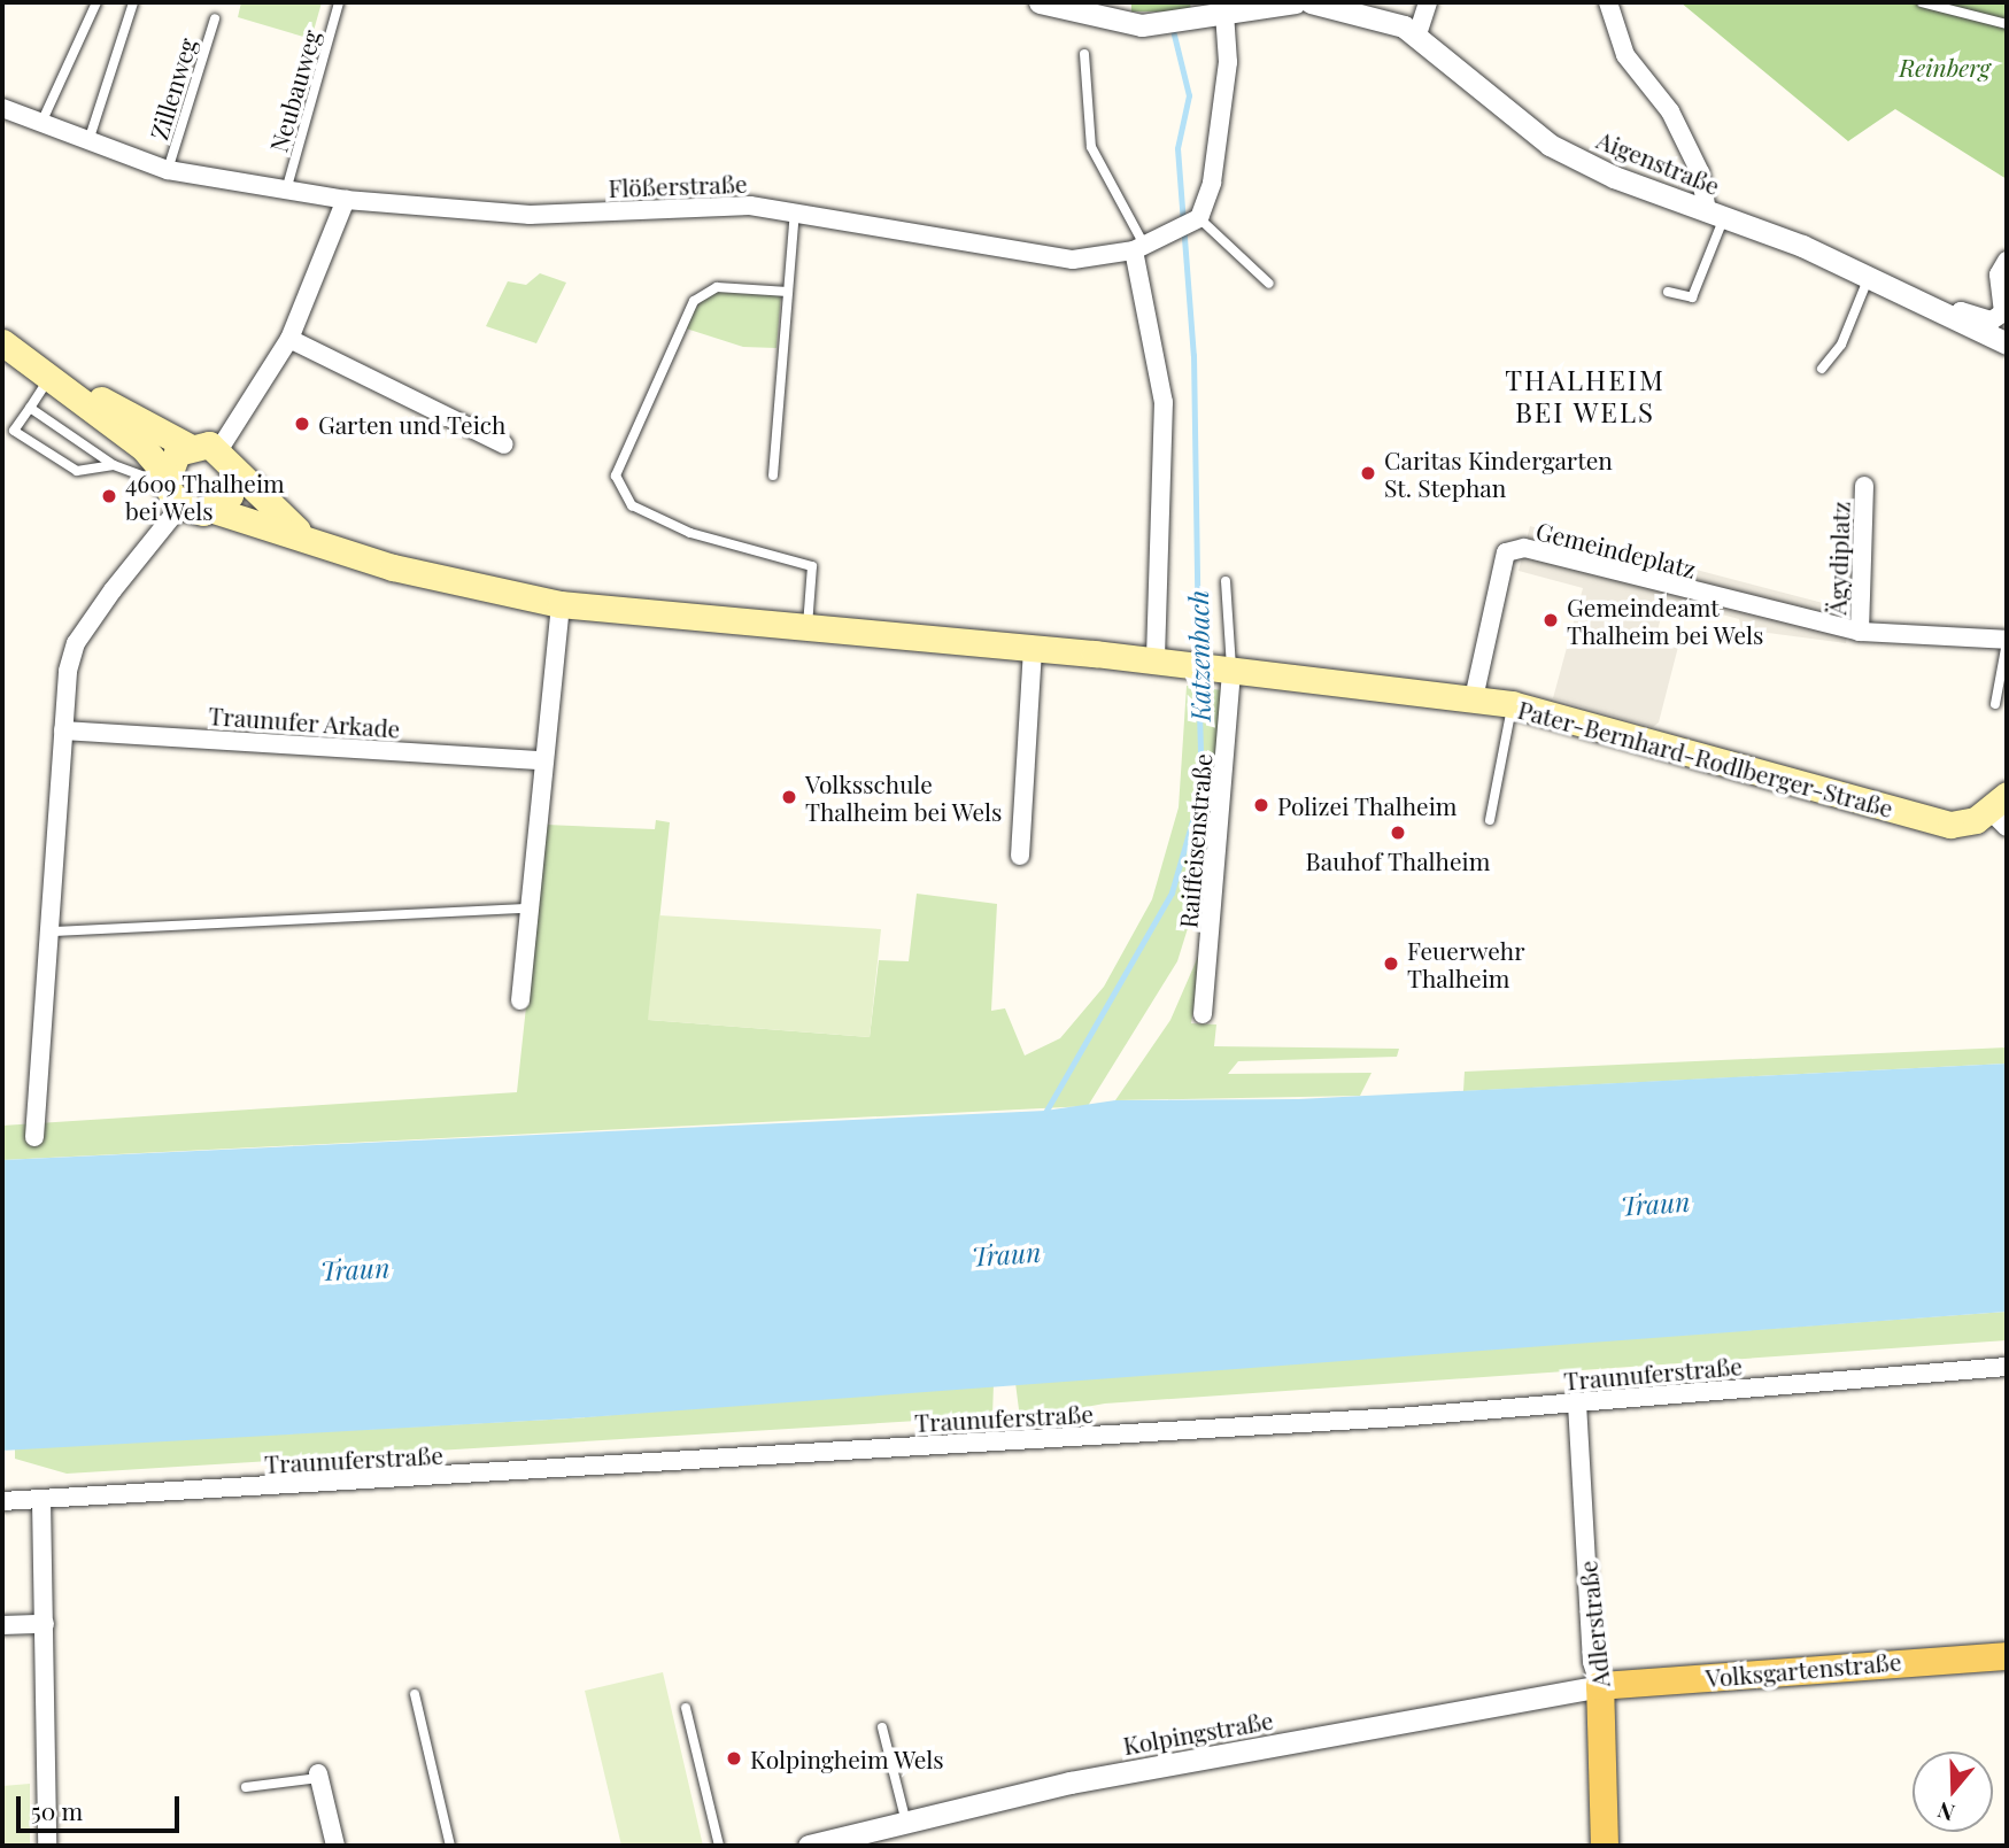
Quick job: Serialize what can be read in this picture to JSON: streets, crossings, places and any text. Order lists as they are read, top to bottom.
{
  "streets": {
    "main road": ["Pater-Bernhard-Rodlberger-Straße", "Adlerstraße", "Volksgartenstraße"],
    "street": [
      "Aigenstraße",
      "Flößerstraße",
      "Gemeindeplatz",
      "Ägydiplatz",
      "Traunufer Arkade",
      "Raiffeisenstraße",
      "Traunuferstraße",
      "Kolpingstraße"
    ],
    "lane": ["Zillenweg", "Neubauweg"]
  },
  "crossings": [
    ["Zillenweg", "Flößerstraße"],
    ["Neubauweg", "Flößerstraße"],
    ["Gemeindeplatz", "Ägydiplatz"],
    ["Gemeindeplatz", "Pater-Bernhard-Rodlberger-Straße"],
    ["Pater-Bernhard-Rodlberger-Straße", "Raiffeisenstraße"],
    ["Traunuferstraße", "Adlerstraße"],
    ["Adlerstraße", "Volksgartenstraße"],
    ["Adlerstraße", "Kolpingstraße"],
    ["Volksgartenstraße", "Kolpingstraße"]
  ],
  "districts": ["THALHEIM BEI WELS"],
  "water": ["Katzenbach", "Traun"],
  "parks": ["Reinberg"],
  "places": [
    "Garten und Teich",
    "Caritas Kindergarten St. Stephan",
    "4609 Thalheim bei Wels",
    "Gemeindeamt Thalheim bei Wels",
    "Volksschule Thalheim bei Wels",
    "Polizei Thalheim",
    "Bauhof Thalheim",
    "Feuerwehr Thalheim",
    "Kolpingheim Wels"
  ],
  "scale_bar": "50 m",
  "north": "bottom"
}
